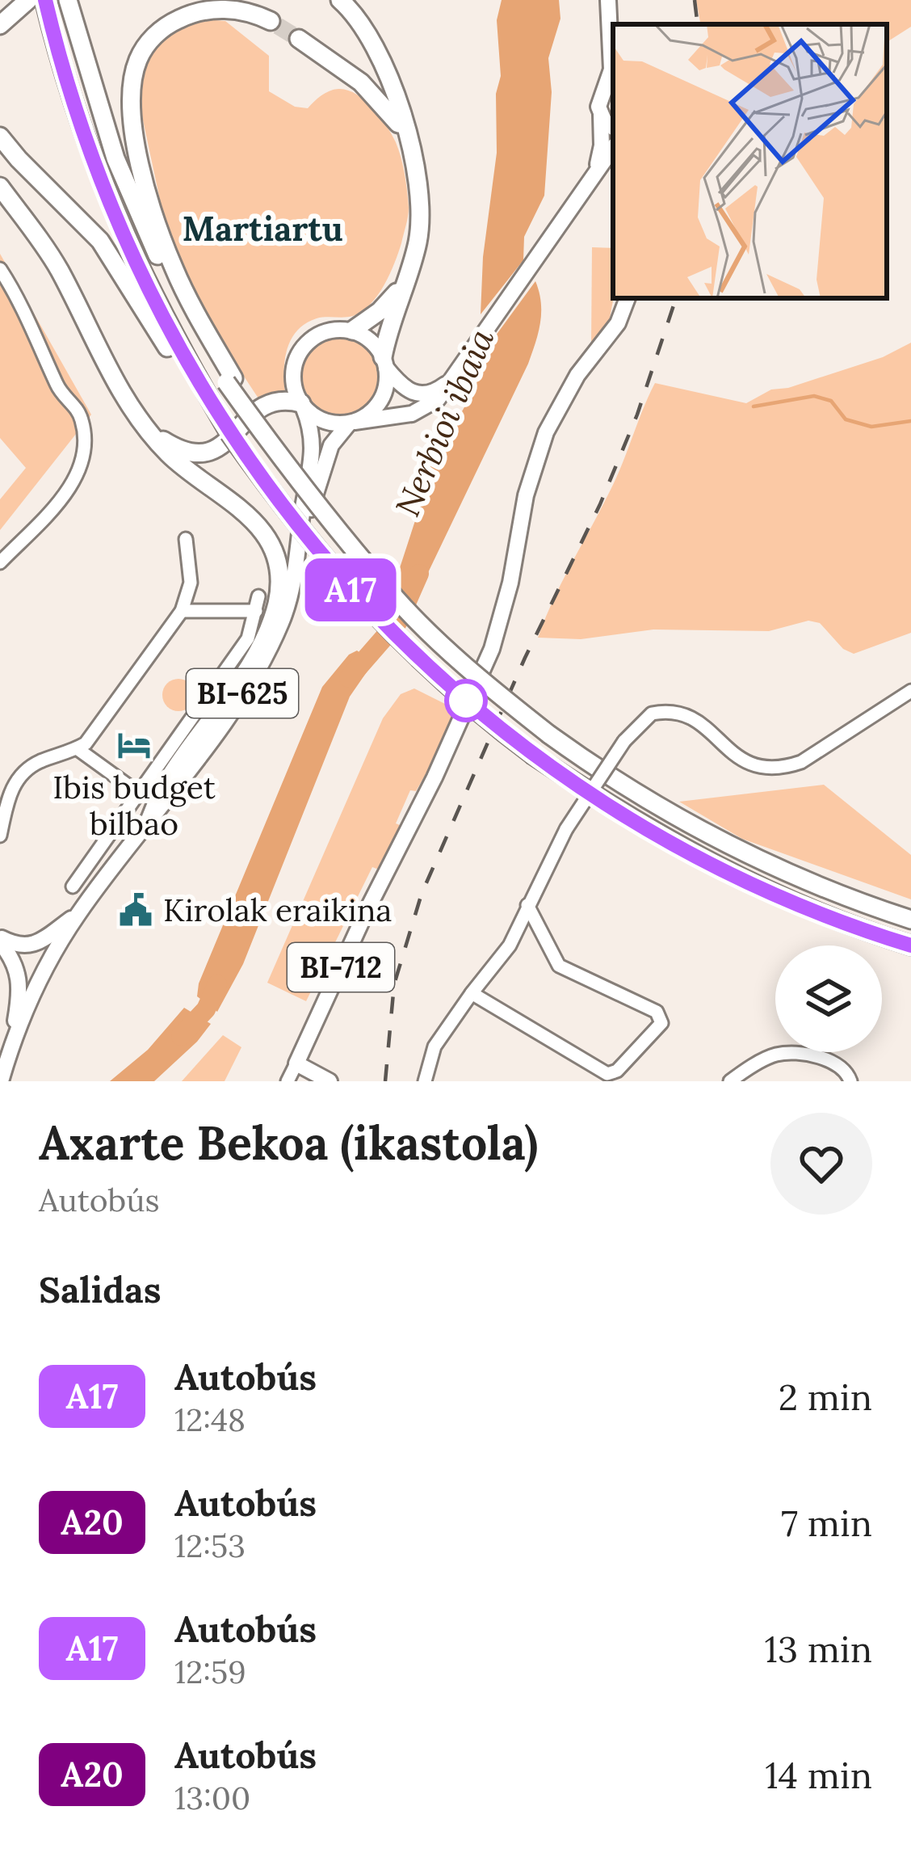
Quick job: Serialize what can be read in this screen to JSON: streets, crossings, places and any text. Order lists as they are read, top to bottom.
{
  "streets": {
    "main road": ["BI-625", "BI-712"]
  },
  "districts": ["Martiartu"],
  "water": ["Nerbioi ibaia"],
  "places": {
    "hotel": ["Ibis budget bilbao"],
    "public building": ["Kirolak eraikina"]
  },
  "lines": ["bus line A17"],
  "page": {
    "on_map": "A17",
    "heading": [
      ["Axarte Bekoa (ikastola)", "Autobús"],
      "Salidas"
    ],
    "list": [
      {
        "mark": "A17",
        "name": "Autobús",
        "note": "12:48",
        "value": "2 min"
      },
      {
        "mark": "A20",
        "name": "Autobús",
        "note": "12:53",
        "value": "7 min"
      },
      {
        "mark": "A17",
        "name": "Autobús",
        "note": "12:59",
        "value": "13 min"
      },
      {
        "mark": "A20",
        "name": "Autobús",
        "note": "13:00",
        "value": "14 min"
      }
    ]
  }
}
